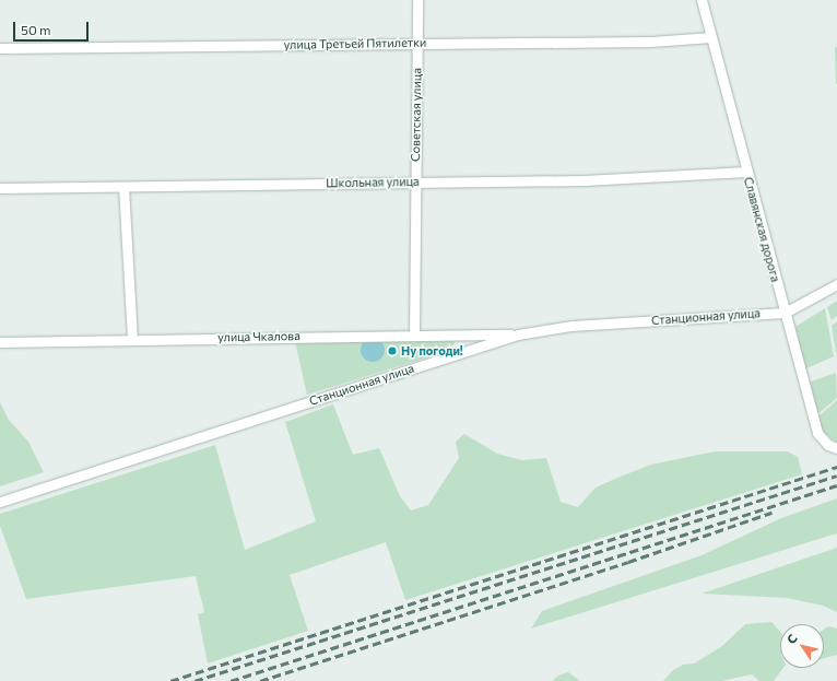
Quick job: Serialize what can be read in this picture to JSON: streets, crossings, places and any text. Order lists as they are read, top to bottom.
{
  "streets": {
    "street": [
      "улица Третьей Пятилетки",
      "Советская улица",
      "Школьная улица",
      "Славянская дорога",
      "Станционная улица",
      "улица Чкалова"
    ]
  },
  "crossings": [
    ["улица Третьей Пятилетки", "Советская улица"],
    ["улица Третьей Пятилетки", "Славянская дорога"],
    ["Советская улица", "Школьная улица"],
    ["Советская улица", "улица Чкалова"],
    ["Школьная улица", "Славянская дорога"],
    ["Славянская дорога", "Станционная улица"],
    ["Станционная улица", "улица Чкалова"]
  ],
  "places": ["Ну погоди!"],
  "scale_bar": "50 m",
  "north": "top left"
}
